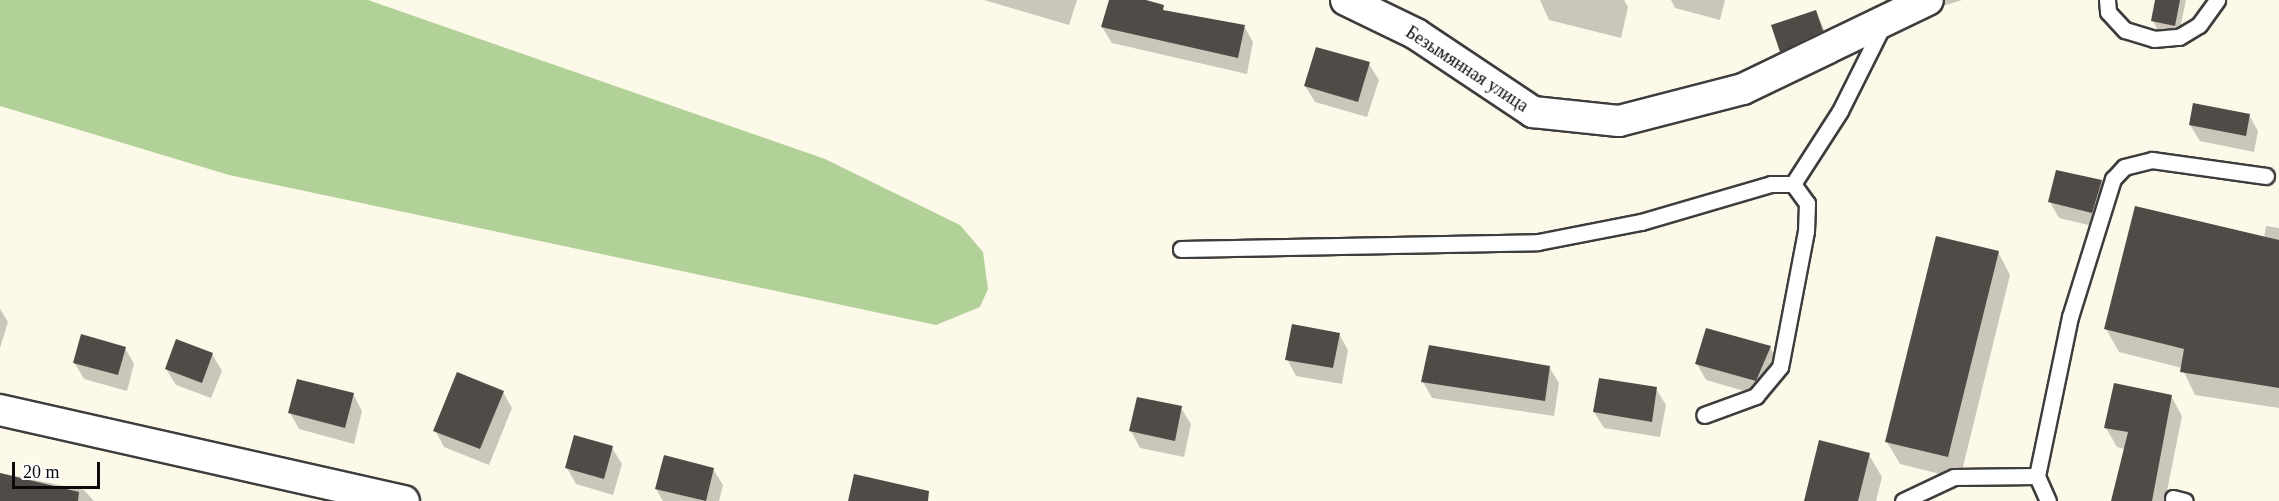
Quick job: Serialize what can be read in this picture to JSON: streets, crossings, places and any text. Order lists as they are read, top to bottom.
{
  "streets": {
    "street": ["Безымянная улица"]
  },
  "scale_bar": "20 m"
}
